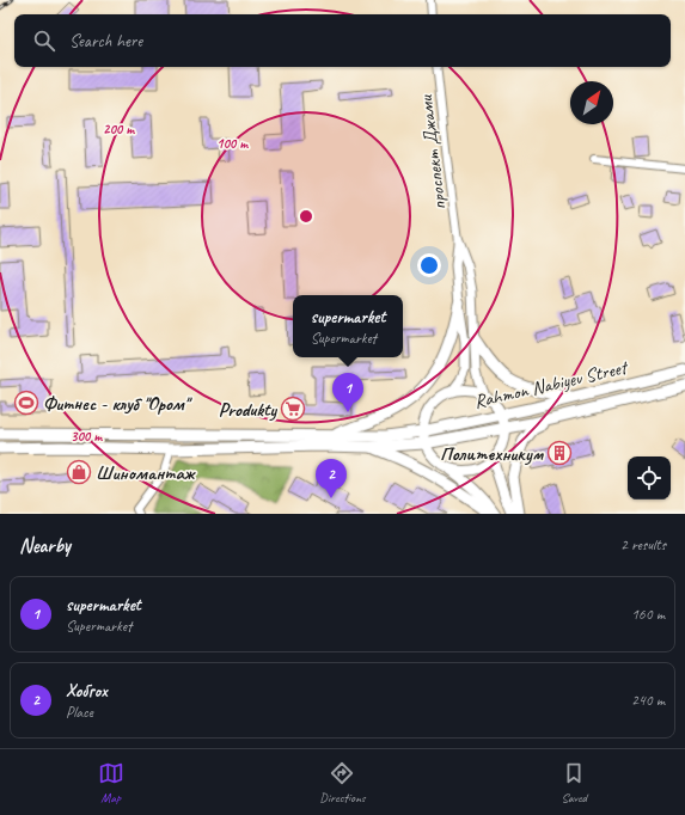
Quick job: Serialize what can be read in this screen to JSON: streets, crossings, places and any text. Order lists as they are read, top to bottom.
{
  "streets": {
    "main road": ["Rahmon Nabiyev Street"],
    "street": ["проспект Джами"]
  },
  "places": {
    "sports": ["Фитнес - клуб \"Ором\""],
    "supermarket": ["Produkty"],
    "building": ["Политехникум"],
    "shop": ["Шиномантаж"]
  },
  "north": "top right",
  "page": {
    "search": "Search here",
    "popup": ["supermarket", "Supermarket"],
    "pins": ["1", "2"],
    "heading": ["Nearby", "2 results"],
    "list": [
      {
        "mark": "1",
        "name": "supermarket",
        "note": "Supermarket",
        "value": "160 m"
      },
      {
        "mark": "2",
        "name": "Хобгох",
        "note": "Place",
        "value": "240 m"
      }
    ],
    "nav": ["Map", "Directions", "Saved"]
  },
  "rings": ["200 m", "100 m", "300 m"]
}
